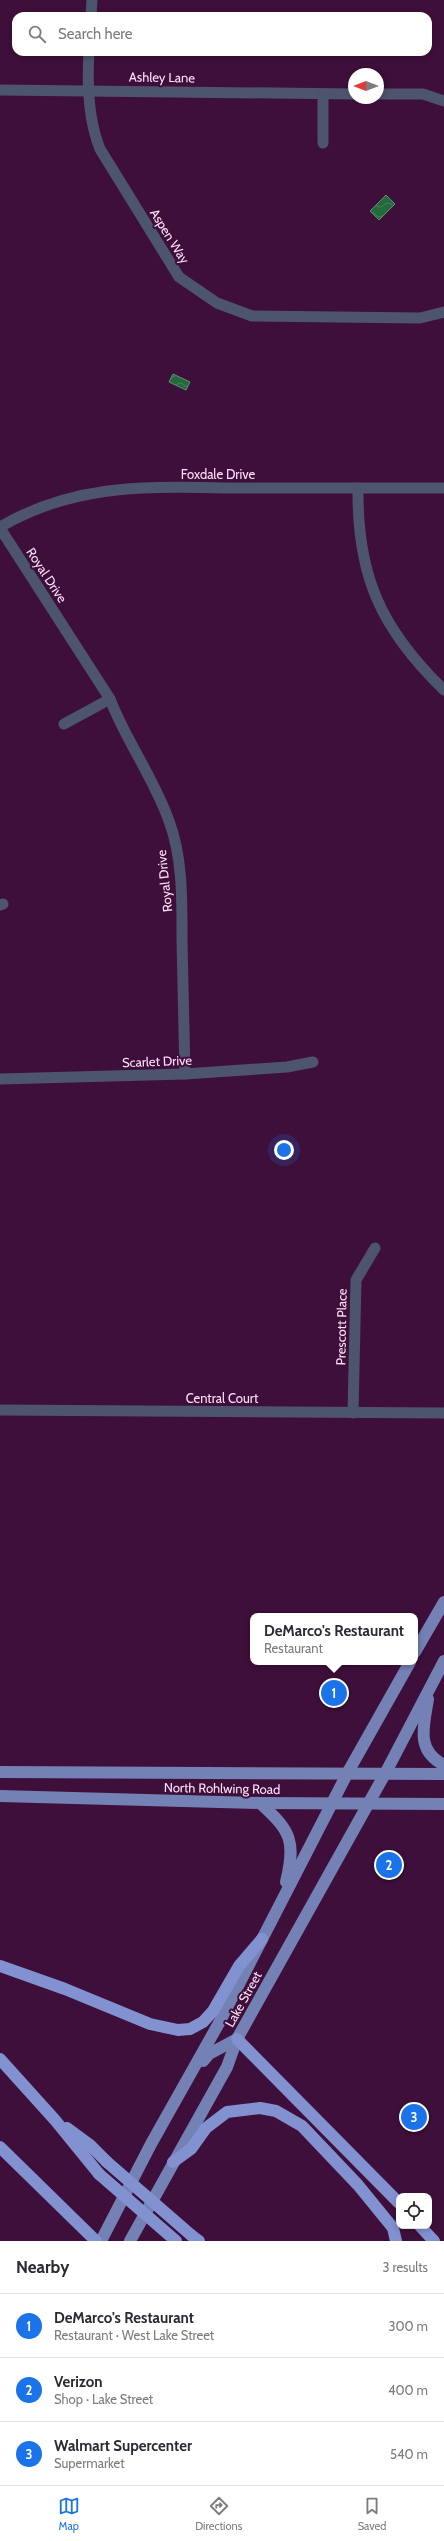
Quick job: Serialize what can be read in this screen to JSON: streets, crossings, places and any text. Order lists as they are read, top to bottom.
{
  "streets": {
    "main road": ["North Rohlwing Road", "Lake Street"],
    "street": [
      "Ashley Lane",
      "Aspen Way",
      "Foxdale Drive",
      "Royal Drive",
      "Scarlet Drive",
      "Prescott Place",
      "Central Court"
    ]
  },
  "crossings": [
    ["Ashley Lane", "Aspen Way"],
    ["Foxdale Drive", "Royal Drive"],
    ["Royal Drive", "Scarlet Drive"],
    ["Prescott Place", "Central Court"],
    ["North Rohlwing Road", "Lake Street"]
  ],
  "north": "left",
  "page": {
    "search": "Search here",
    "popup": ["DeMarco's Restaurant", "Restaurant"],
    "pins": ["1", "2", "3"],
    "heading": ["Nearby", "3 results"],
    "list": [
      {
        "mark": "1",
        "name": "DeMarco's Restaurant",
        "note": "Restaurant · West Lake Street",
        "value": "300 m"
      },
      {
        "mark": "2",
        "name": "Verizon",
        "note": "Shop · Lake Street",
        "value": "400 m"
      },
      {
        "mark": "3",
        "name": "Walmart Supercenter",
        "note": "Supermarket",
        "value": "540 m"
      }
    ],
    "nav": ["Map", "Directions", "Saved"]
  }
}
